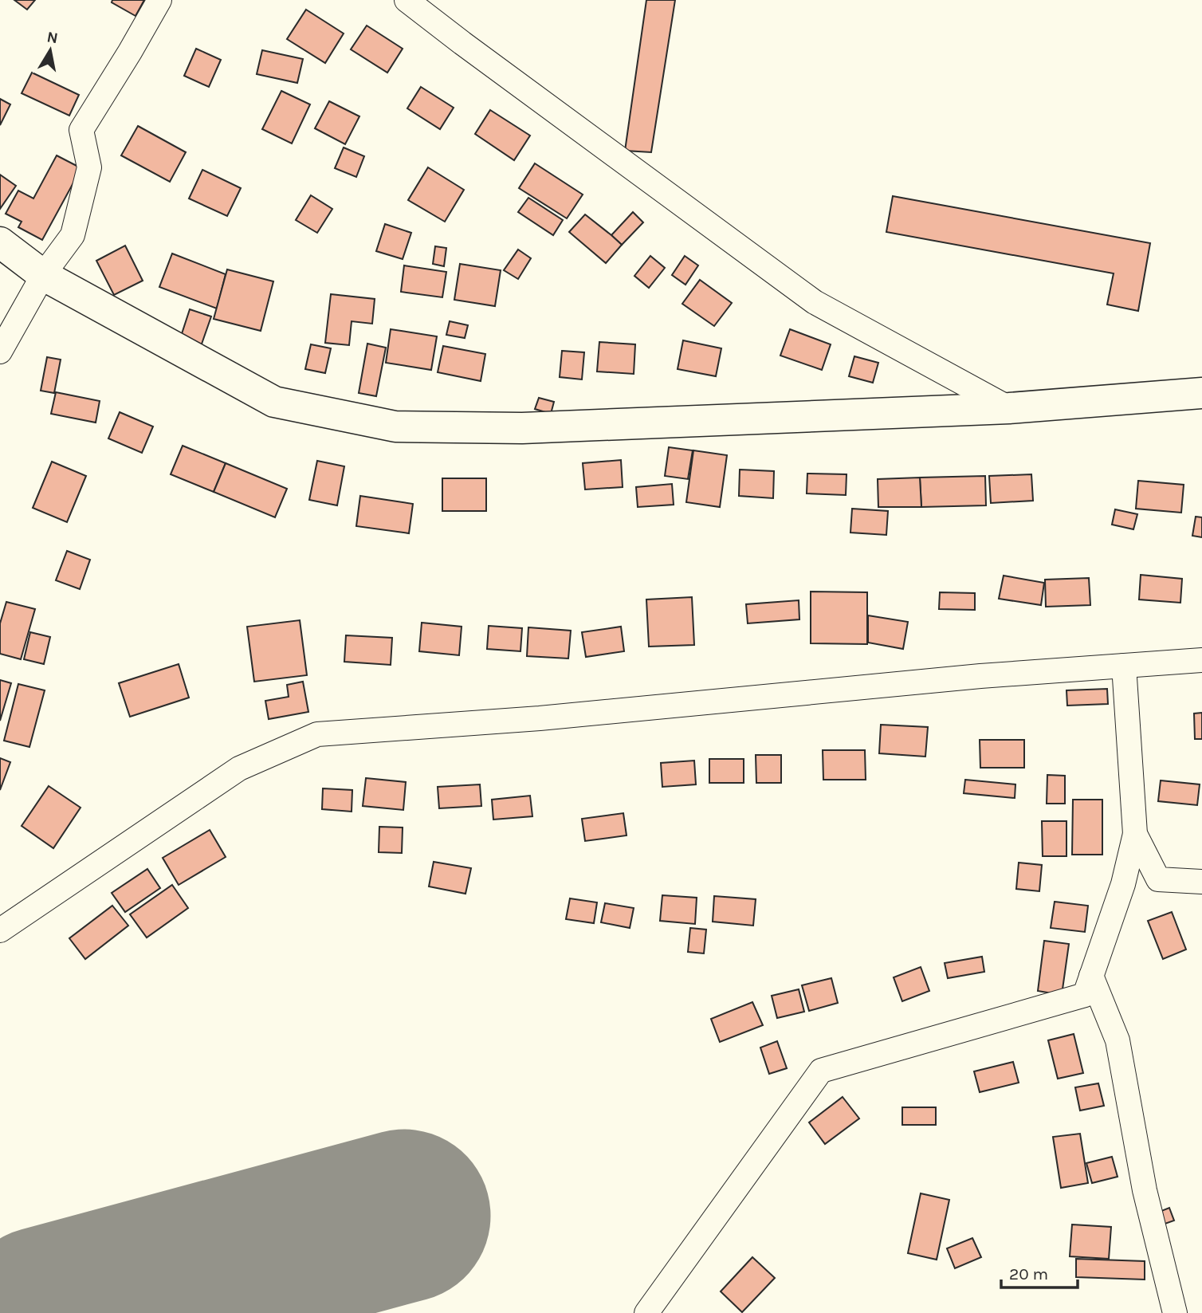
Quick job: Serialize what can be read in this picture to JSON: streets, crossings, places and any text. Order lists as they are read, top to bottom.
{
  "scale_bar": "20 m",
  "north": "top"
}
